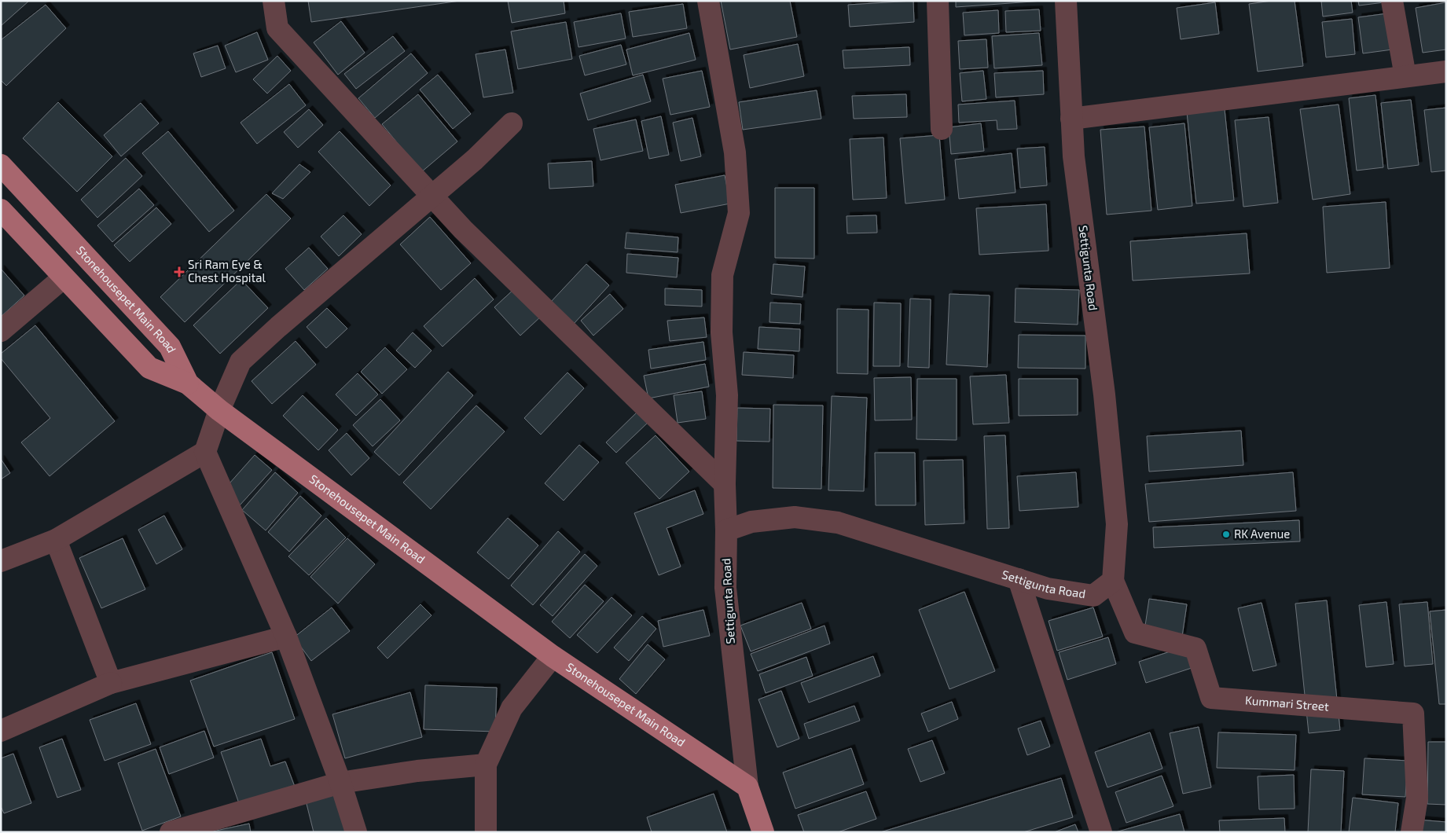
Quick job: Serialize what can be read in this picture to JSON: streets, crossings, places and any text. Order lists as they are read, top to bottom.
{
  "streets": {
    "main road": ["Stonehousepet Main Road"],
    "street": ["Settigunta Road", "Kummari Street"]
  },
  "crossings": [
    ["Settigunta Road", "Stonehousepet Main Road"],
    ["Settigunta Road", "Kummari Street"]
  ],
  "places": {
    "health": ["Sri Ram Eye & Chest Hospital"],
    "other": ["RK Avenue"]
  }
}
